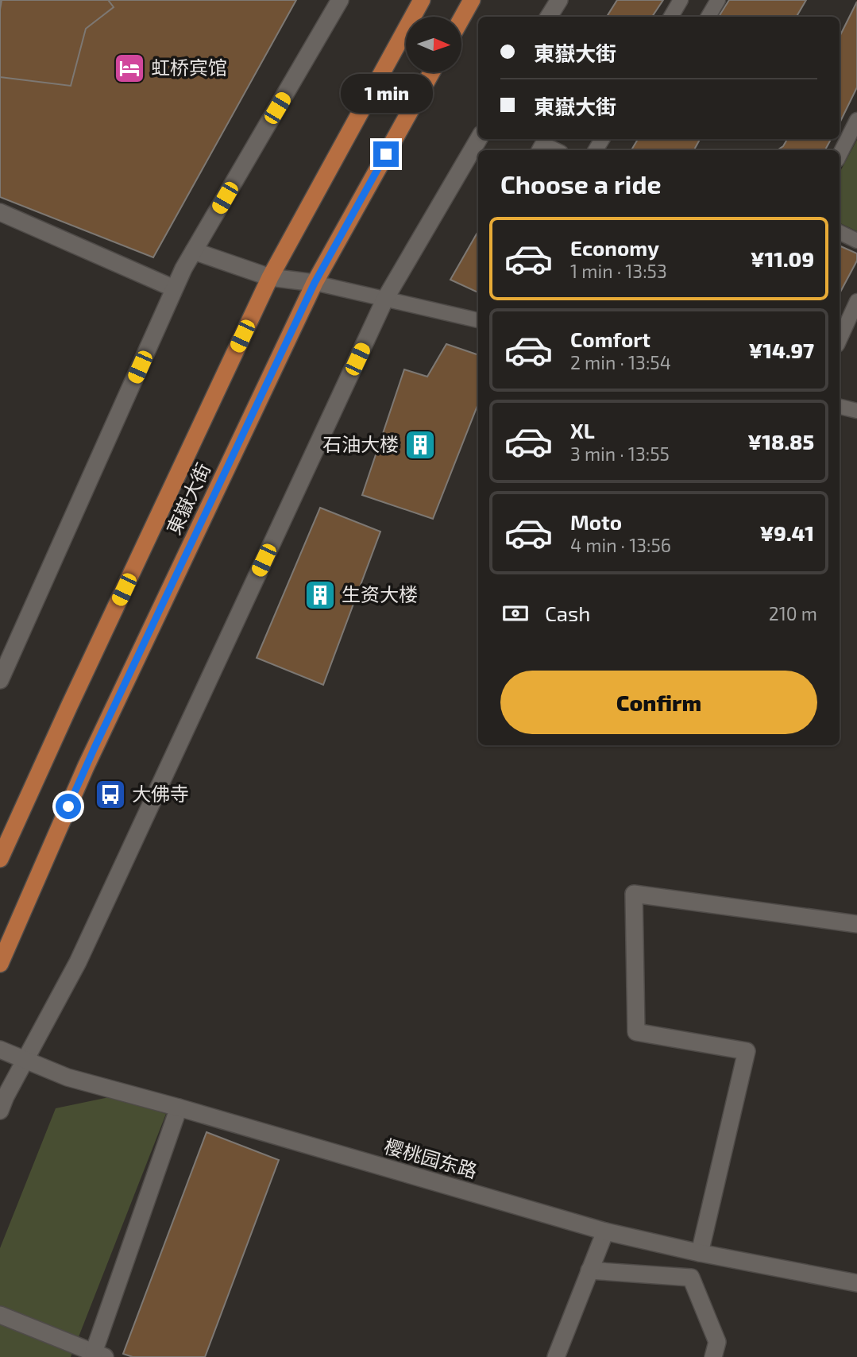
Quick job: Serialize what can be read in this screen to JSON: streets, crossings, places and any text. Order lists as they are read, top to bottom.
{
  "streets": {
    "main road": ["東嶽大街"],
    "street": ["樱桃园东路"]
  },
  "places": {
    "hotel": ["虹桥宾馆"],
    "building": ["石油大楼", "生资大楼"],
    "bus stop": ["大佛寺"]
  },
  "north": "right",
  "page": {
    "banner": ["東嶽大街", "東嶽大街"],
    "bubble": "1 min",
    "heading": "Choose a ride",
    "list": [
      {
        "name": "Economy",
        "note": "1 min · 13:53",
        "value": "¥11.09"
      },
      {
        "name": "Comfort",
        "note": "2 min · 13:54",
        "value": "¥14.97"
      },
      {
        "name": "XL",
        "note": "3 min · 13:55",
        "value": "¥18.85"
      },
      {
        "name": "Moto",
        "note": "4 min · 13:56",
        "value": "¥9.41"
      }
    ],
    "pay": ["Cash", "210 m"],
    "buttons": "Confirm"
  }
}
